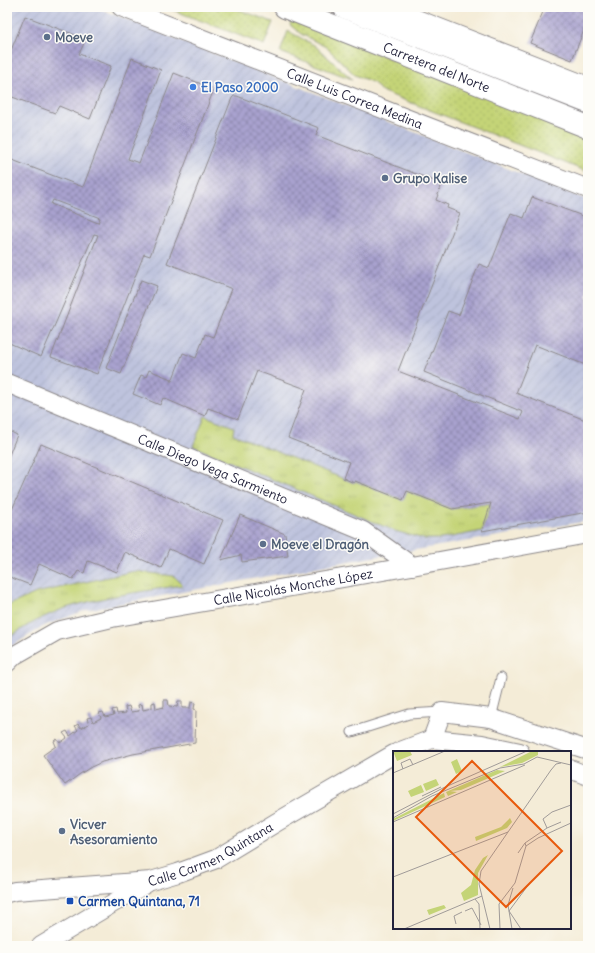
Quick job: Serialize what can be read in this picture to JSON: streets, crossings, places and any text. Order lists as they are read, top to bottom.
{
  "streets": {
    "street": [
      "Carretera del Norte",
      "Calle Luis Correa Medina",
      "Calle Diego Vega Sarmiento",
      "Calle Nicolás Monche López",
      "Calle Carmen Quintana"
    ]
  },
  "crossings": [
    ["Calle Diego Vega Sarmiento", "Calle Nicolás Monche López"]
  ],
  "places": {
    "other": [
      "Moeve",
      "El Paso 2000",
      "Grupo Kalise",
      "Moeve el Dragón",
      "Vicver Asesoramiento"
    ],
    "transit": ["Carmen Quintana, 71"]
  }
}
